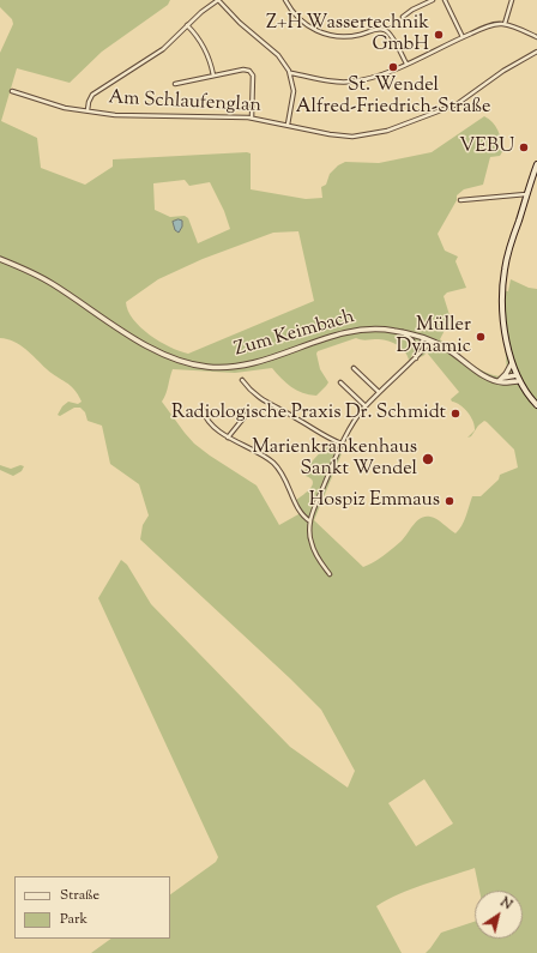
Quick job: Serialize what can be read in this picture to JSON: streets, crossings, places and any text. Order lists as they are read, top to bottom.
{
  "streets": {
    "street": ["Am Schlaufenglan", "Zum Keimbach"]
  },
  "places": [
    "Z+H Wassertechnik GmbH",
    "St. Wendel Alfred-Friedrich-Straße",
    "VEBU",
    "Müller Dynamic",
    "Radiologische Praxis Dr. Schmidt",
    "Marienkrankenhaus Sankt Wendel",
    "Hospiz Emmaus"
  ],
  "legend": ["Straße", "Park"],
  "north": "top right"
}
